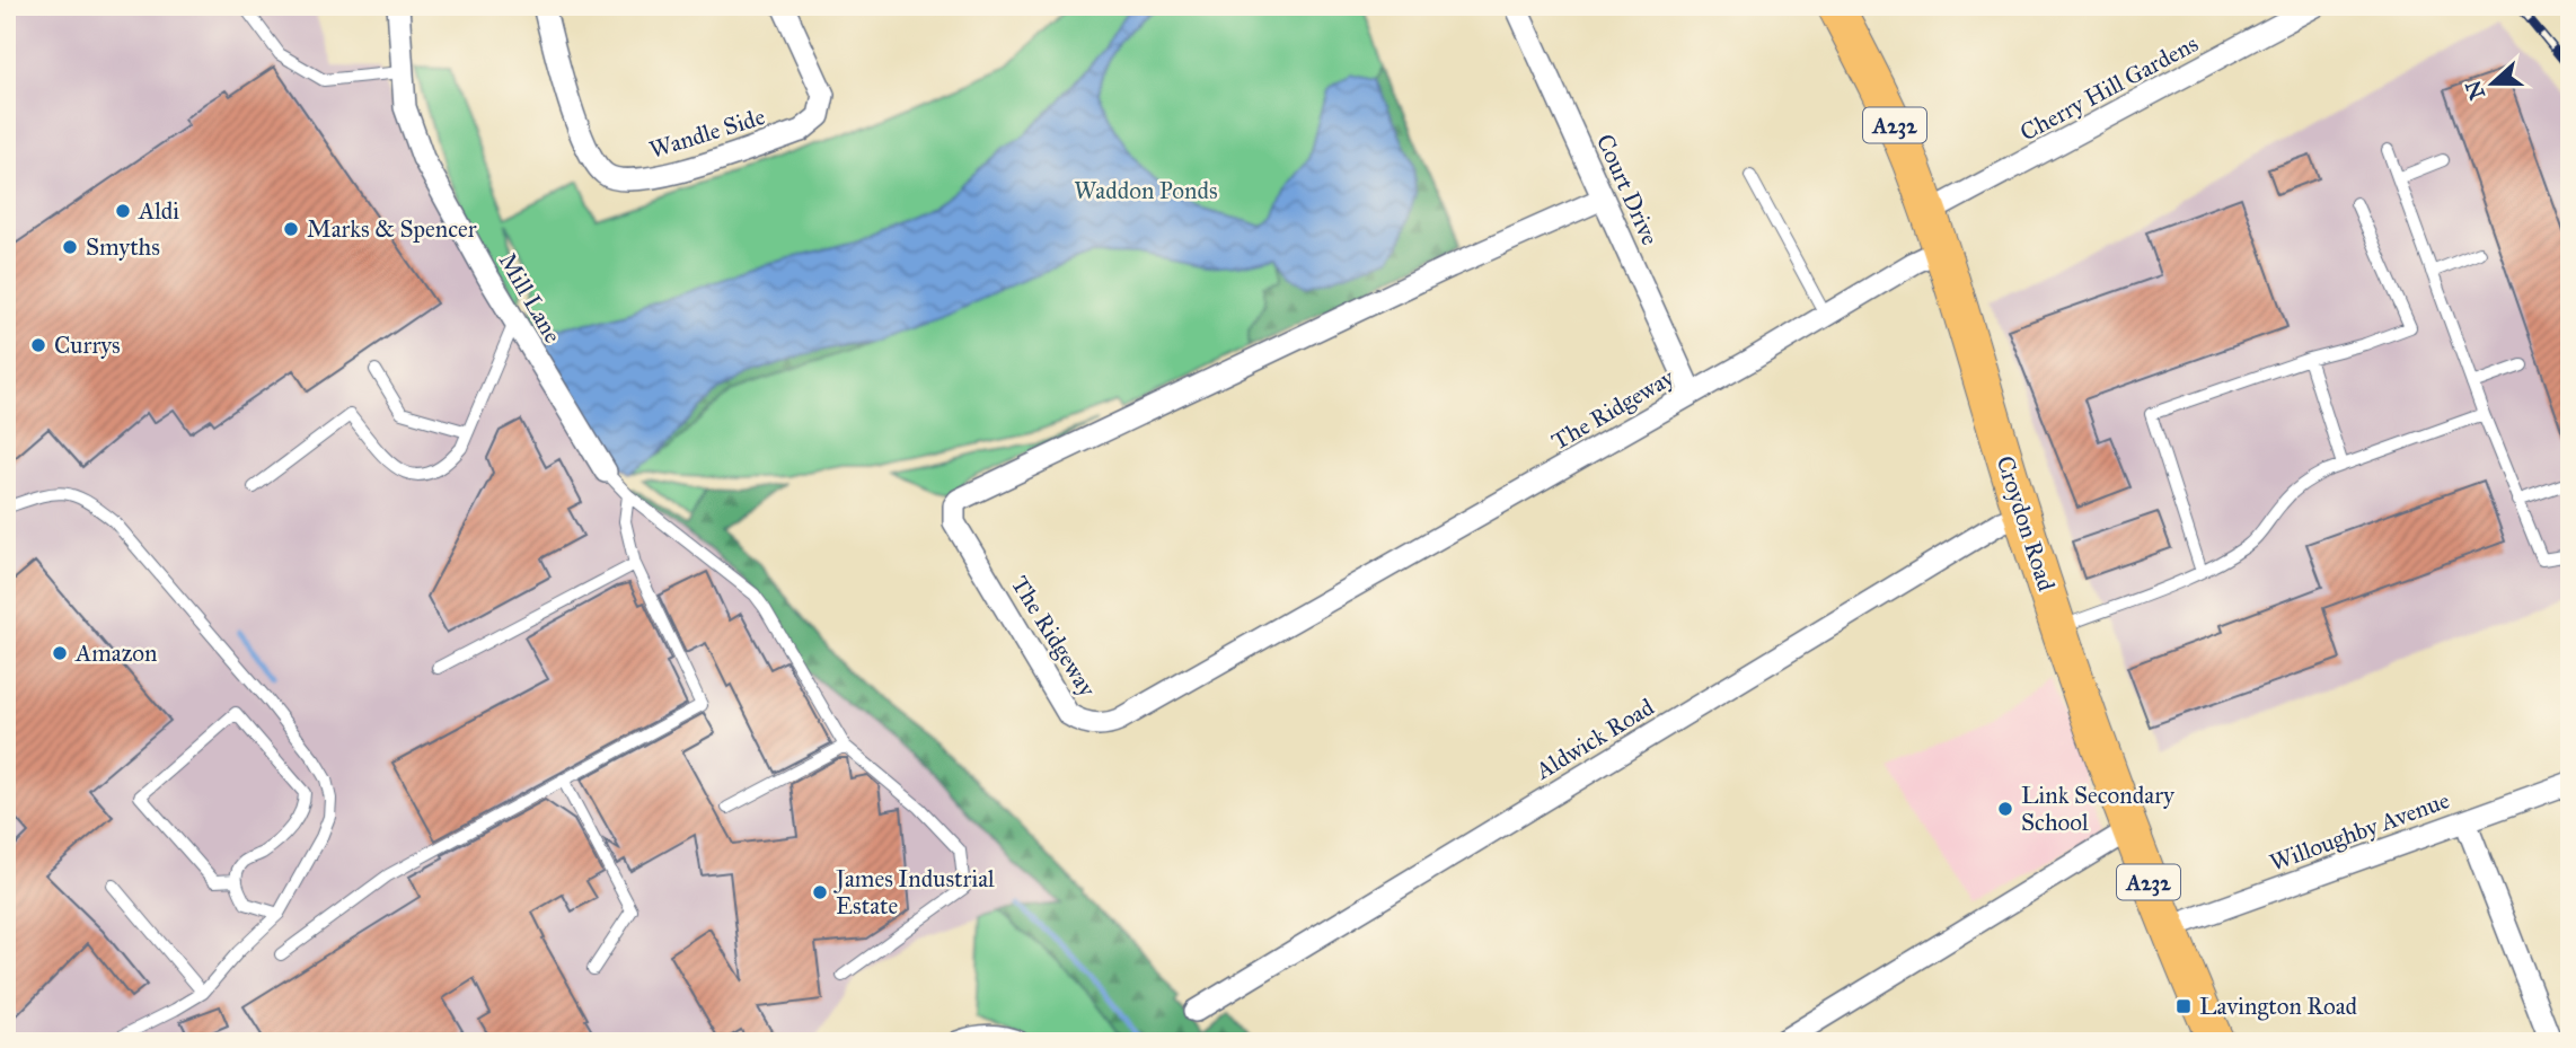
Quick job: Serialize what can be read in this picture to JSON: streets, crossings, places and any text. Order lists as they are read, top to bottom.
{
  "streets": {
    "highway": ["A232", "Croydon Road"],
    "street": [
      "Cherry Hill Gardens",
      "Wandle Side",
      "Court Drive",
      "Mill Lane",
      "The Ridgeway",
      "Aldwick Road",
      "Willoughby Avenue"
    ]
  },
  "crossings": [
    ["Cherry Hill Gardens", "Croydon Road"],
    ["Court Drive", "The Ridgeway"],
    ["The Ridgeway", "Croydon Road"],
    ["Croydon Road", "Aldwick Road"],
    ["Croydon Road", "Willoughby Avenue"]
  ],
  "parks": ["Waddon Ponds"],
  "places": {
    "other": [
      "Aldi",
      "Marks & Spencer",
      "Smyths",
      "Currys",
      "Amazon",
      "Link Secondary School",
      "James Industrial Estate"
    ],
    "transit": ["Lavington Road"]
  },
  "north": "left"
}
